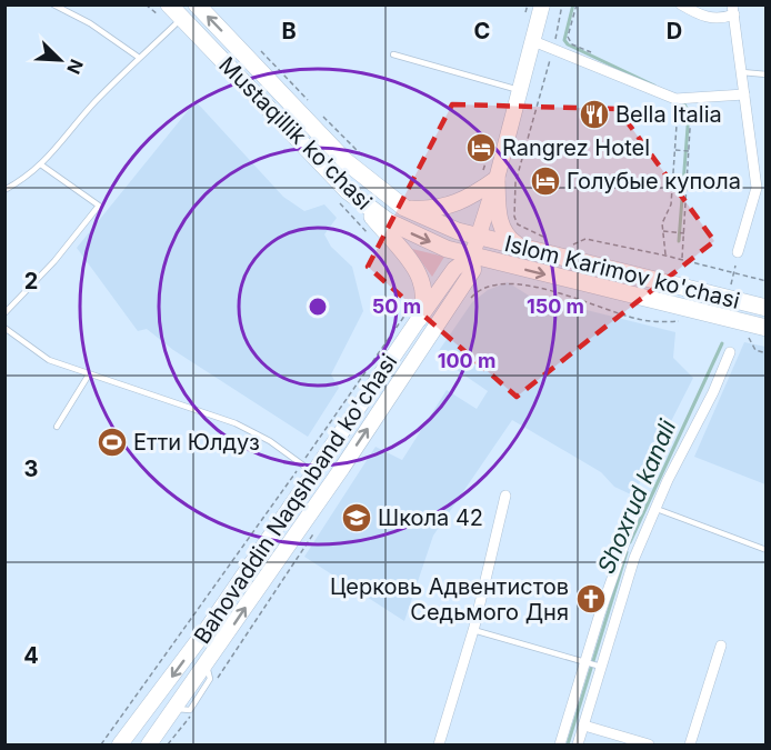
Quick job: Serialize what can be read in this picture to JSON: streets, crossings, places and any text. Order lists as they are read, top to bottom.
{
  "streets": {
    "main road": ["Mustaqillik ko'chasi", "Islom Karimov ko'chasi", "Bahovaddin Naqshband ko'chasi"]
  },
  "crossings": [
    ["Mustaqillik ko'chasi", "Islom Karimov ko'chasi"],
    ["Mustaqillik ko'chasi", "Bahovaddin Naqshband ko'chasi"],
    ["Islom Karimov ko'chasi", "Bahovaddin Naqshband ko'chasi"]
  ],
  "water": ["Shoxrud kanali"],
  "places": {
    "restaurant": ["Bella Italia"],
    "hotel": ["Rangrez Hotel", "Голубые купола"],
    "sports": ["Етти Юлдуз"],
    "school or university": ["Школа 42"],
    "church": ["Церковь Адвентистов Седьмого Дня"]
  },
  "north": "bottom right",
  "grid": {
    "columns": ["B", "C", "D"],
    "rows": ["2", "3", "4"]
  },
  "rings": ["50 m", "150 m", "100 m"]
}
